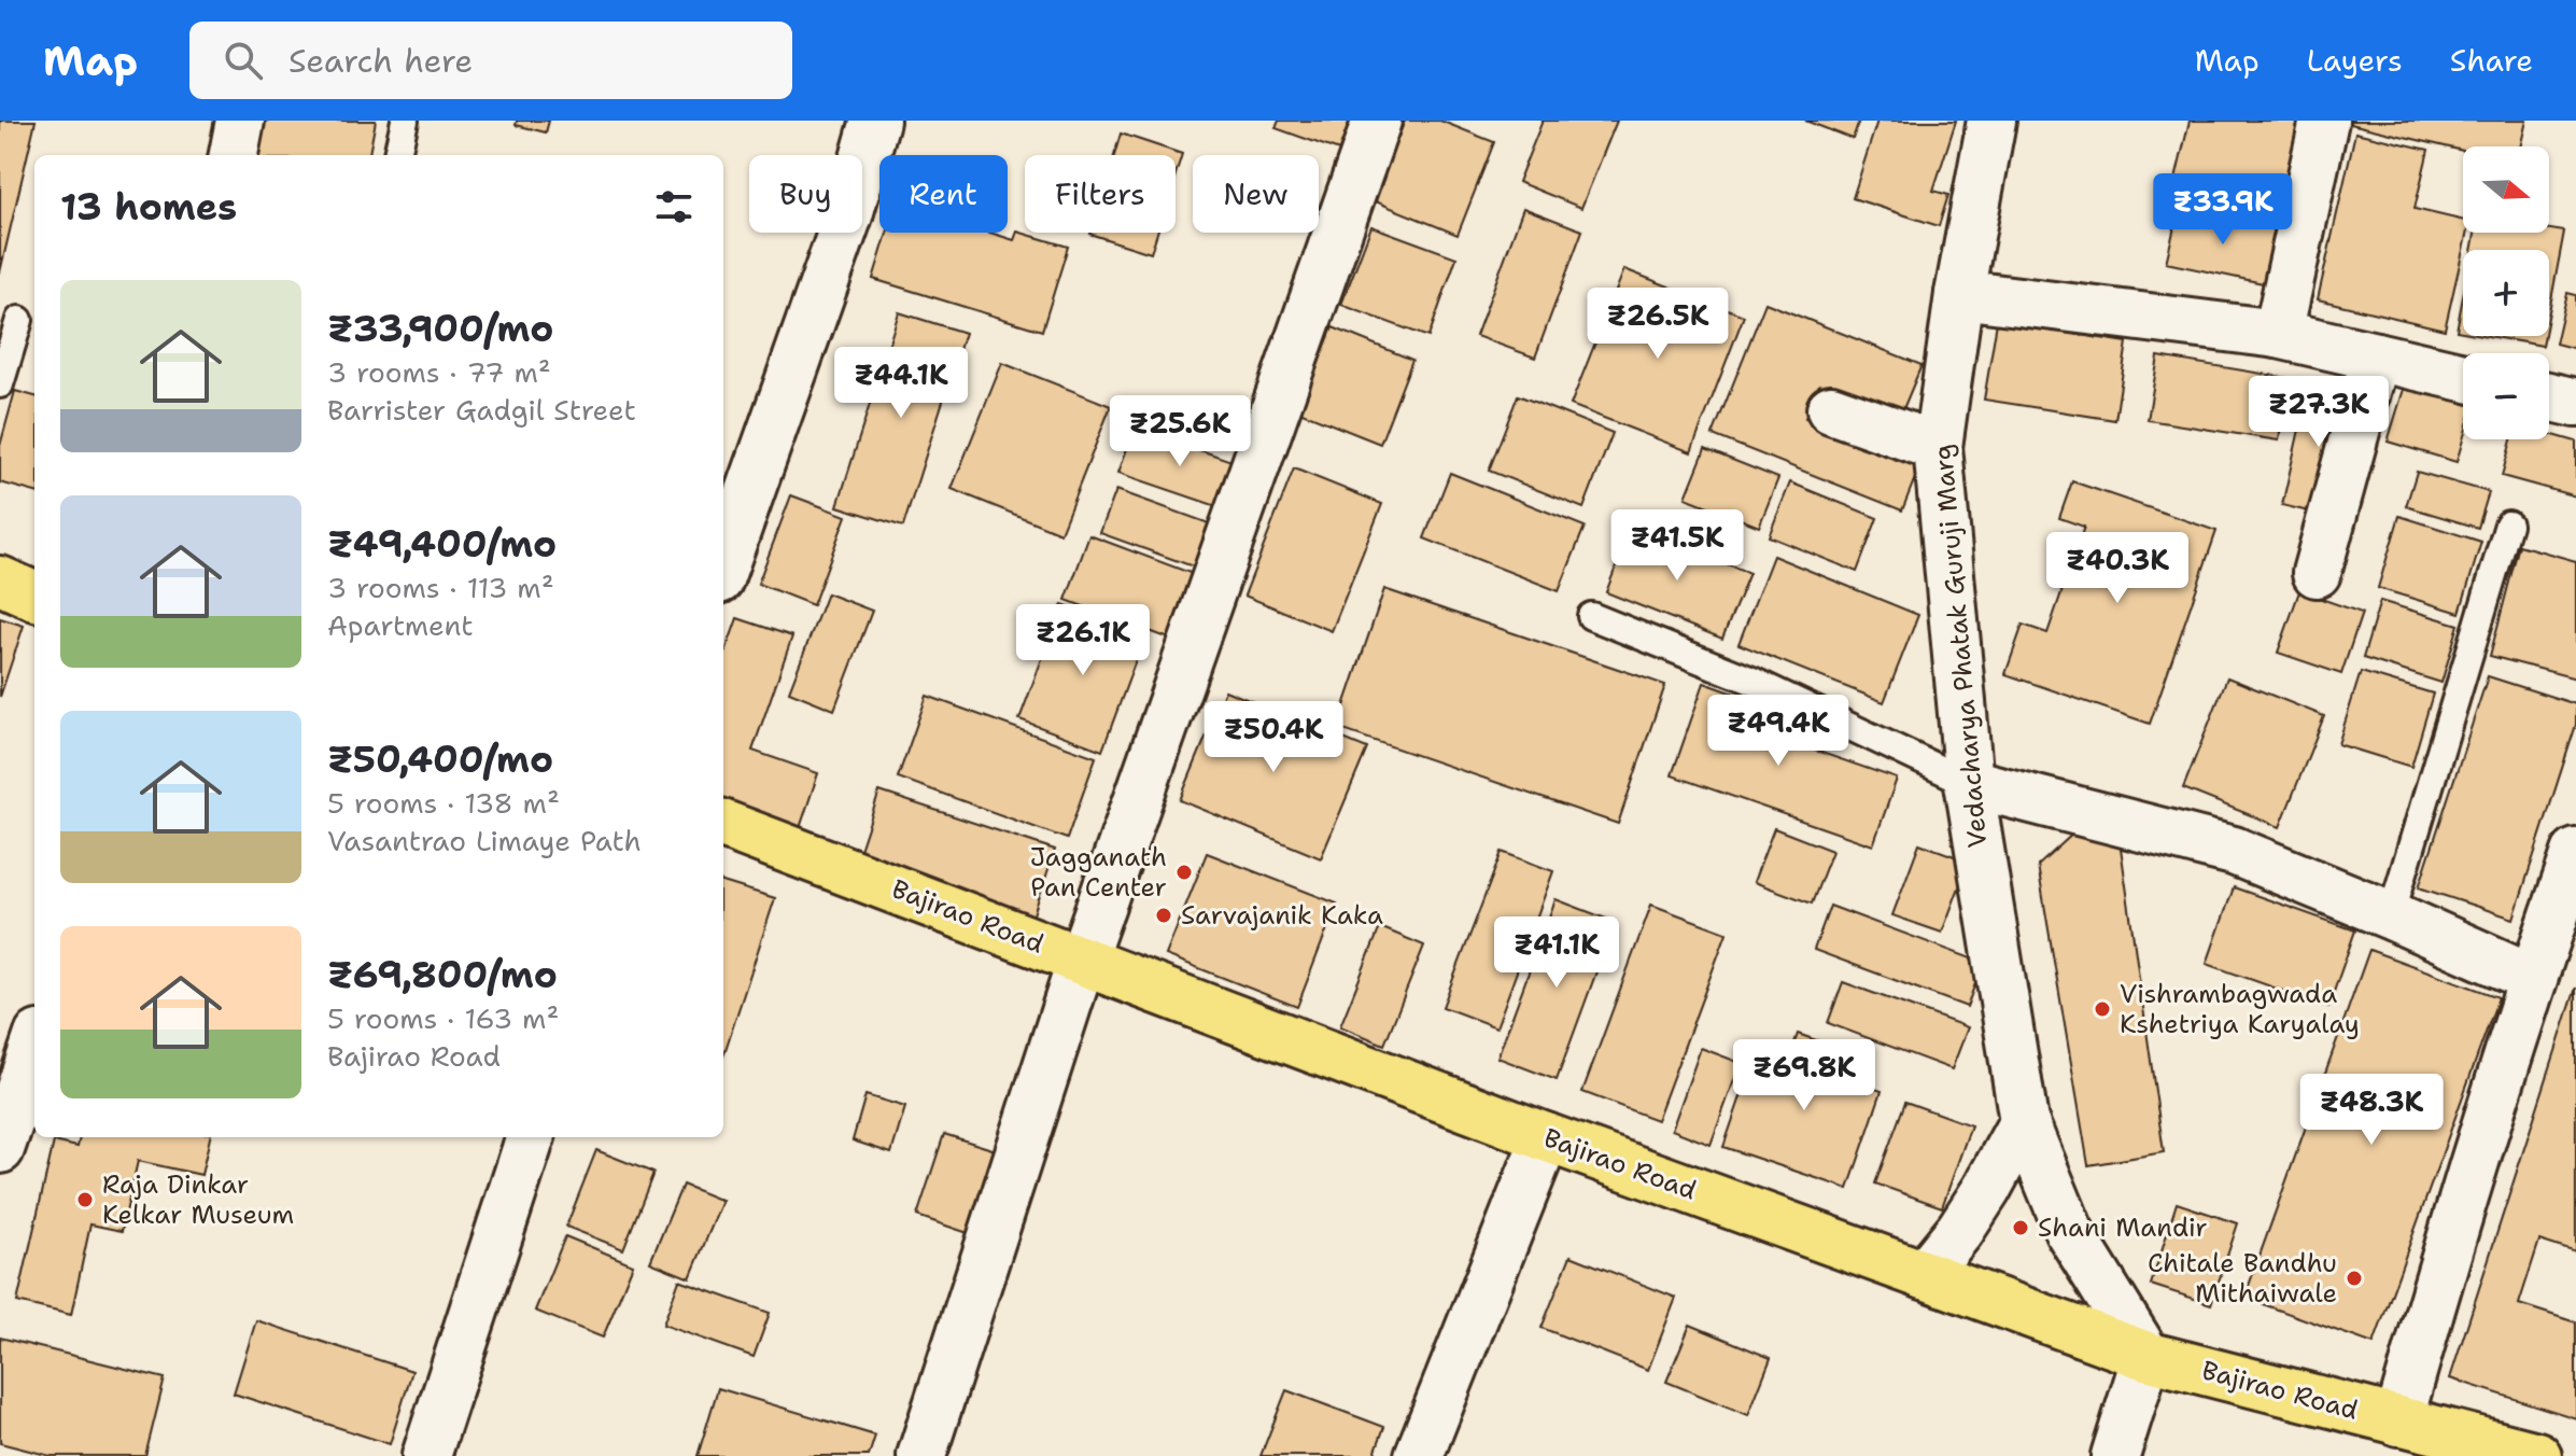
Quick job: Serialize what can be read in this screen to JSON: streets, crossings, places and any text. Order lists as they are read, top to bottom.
{
  "streets": {
    "highway": ["Bajirao Road"],
    "street": ["Vedacharya Phatak Guruji Marg"]
  },
  "crossings": [
    ["Vedacharya Phatak Guruji Marg", "Bajirao Road"]
  ],
  "places": [
    "Jagganath Pan Center",
    "Sarvajanik Kaka",
    "Vishrambagwada Kshetriya Karyalay",
    "Raja Dinkar Kelkar Museum",
    "Shani Mandir",
    "Chitale Bandhu Mithaiwale"
  ],
  "north": "right",
  "page": {
    "header": "Map",
    "search": "Search here",
    "nav": ["Map", "Layers", "Share"],
    "map_buttons": ["+", "−"],
    "chip": [
      "Buy",
      "Rent",
      "Filters",
      "New"
    ],
    "heading": "13 homes",
    "price": [
      "₹33.9K",
      "₹26.5K",
      "₹44.1K",
      "₹27.3K",
      "₹25.6K",
      "₹41.5K",
      "₹40.3K",
      "₹26.1K",
      "₹49.4K",
      "₹50.4K",
      "₹41.1K",
      "₹69.8K",
      "₹48.3K"
    ],
    "list": [
      {
        "name": "₹33,900/mo",
        "note": "3 rooms · 77 m² · Barrister Gadgil Street"
      },
      {
        "name": "₹49,400/mo",
        "note": "3 rooms · 113 m² · Apartment"
      },
      {
        "name": "₹50,400/mo",
        "note": "5 rooms · 138 m² · Vasantrao Limaye Path"
      },
      {
        "name": "₹69,800/mo",
        "note": "5 rooms · 163 m² · Bajirao Road"
      }
    ]
  }
}
